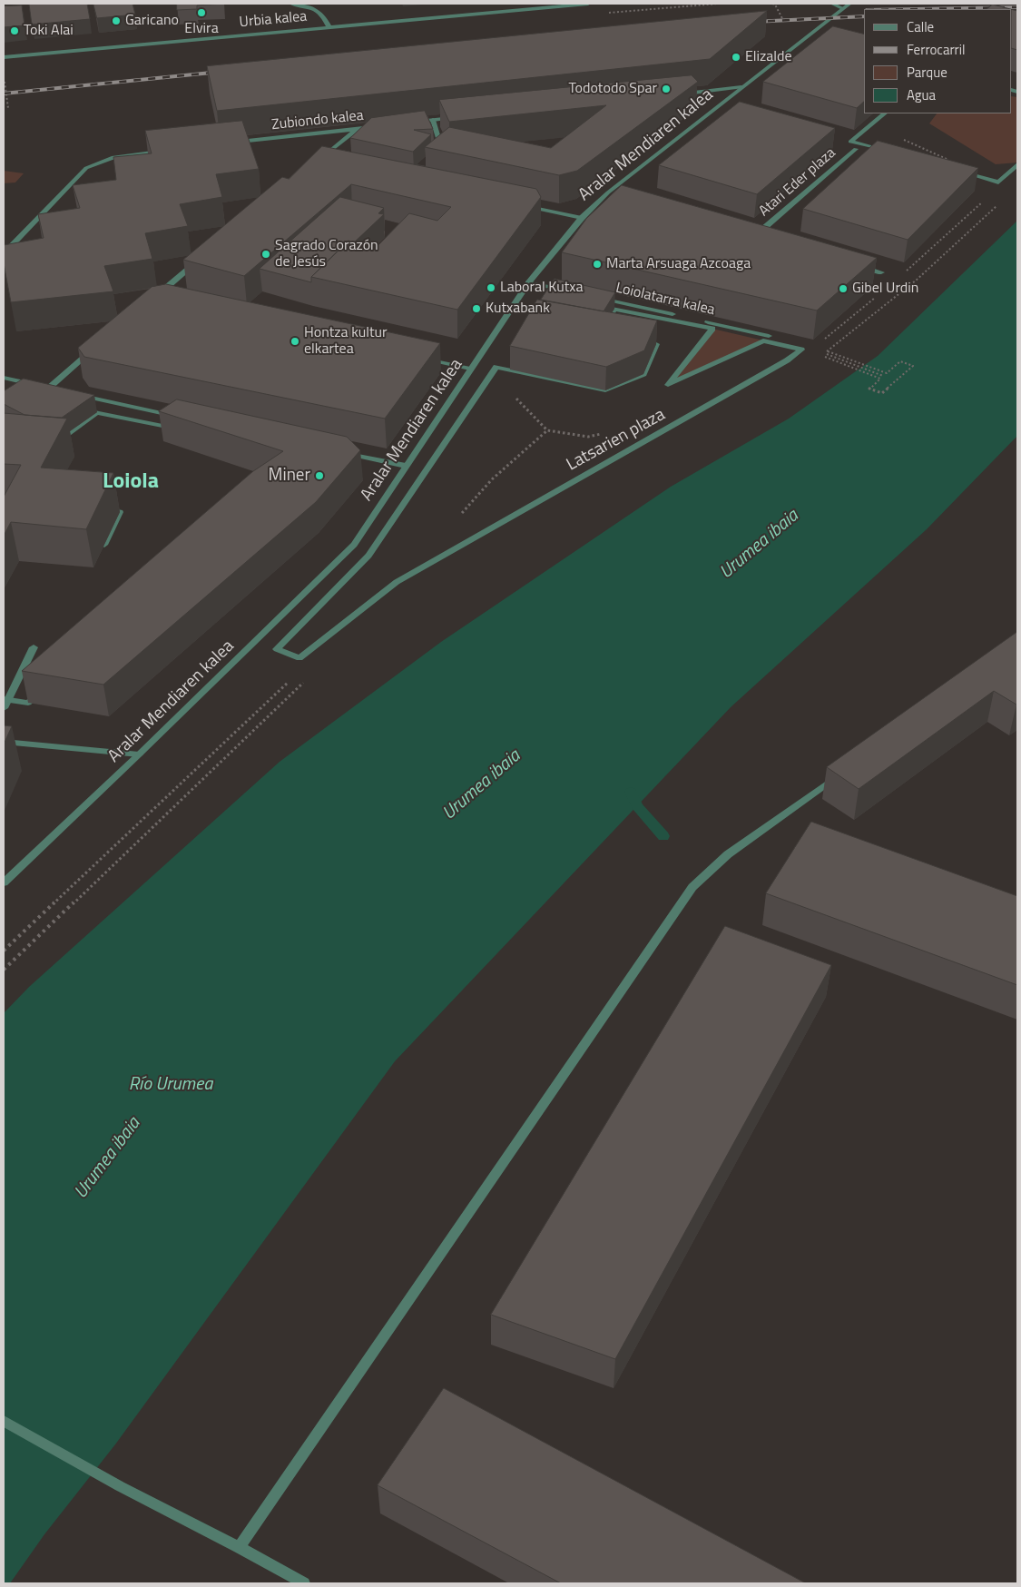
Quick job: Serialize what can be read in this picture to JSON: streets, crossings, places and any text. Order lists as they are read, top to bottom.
{
  "streets": {
    "street": [
      "Urbia kalea",
      "Zubiondo kalea",
      "Aralar Mendiaren kalea",
      "Atari Eder plaza",
      "Loiolatarra kalea",
      "Latsarien plaza"
    ]
  },
  "districts": ["Loiola"],
  "water": ["Urumea ibaia", "Río Urumea"],
  "places": [
    "Elvira",
    "Garicano",
    "Toki Alai",
    "Elizalde",
    "Todotodo Spar",
    "Sagrado Corazón de Jesús",
    "Marta Arsuaga Azcoaga",
    "Laboral Kutxa",
    "Gibel Urdin",
    "Kutxabank",
    "Hontza kultur elkartea",
    "Miner"
  ],
  "legend": [
    "Calle",
    "Ferrocarril",
    "Parque",
    "Agua"
  ]
}
